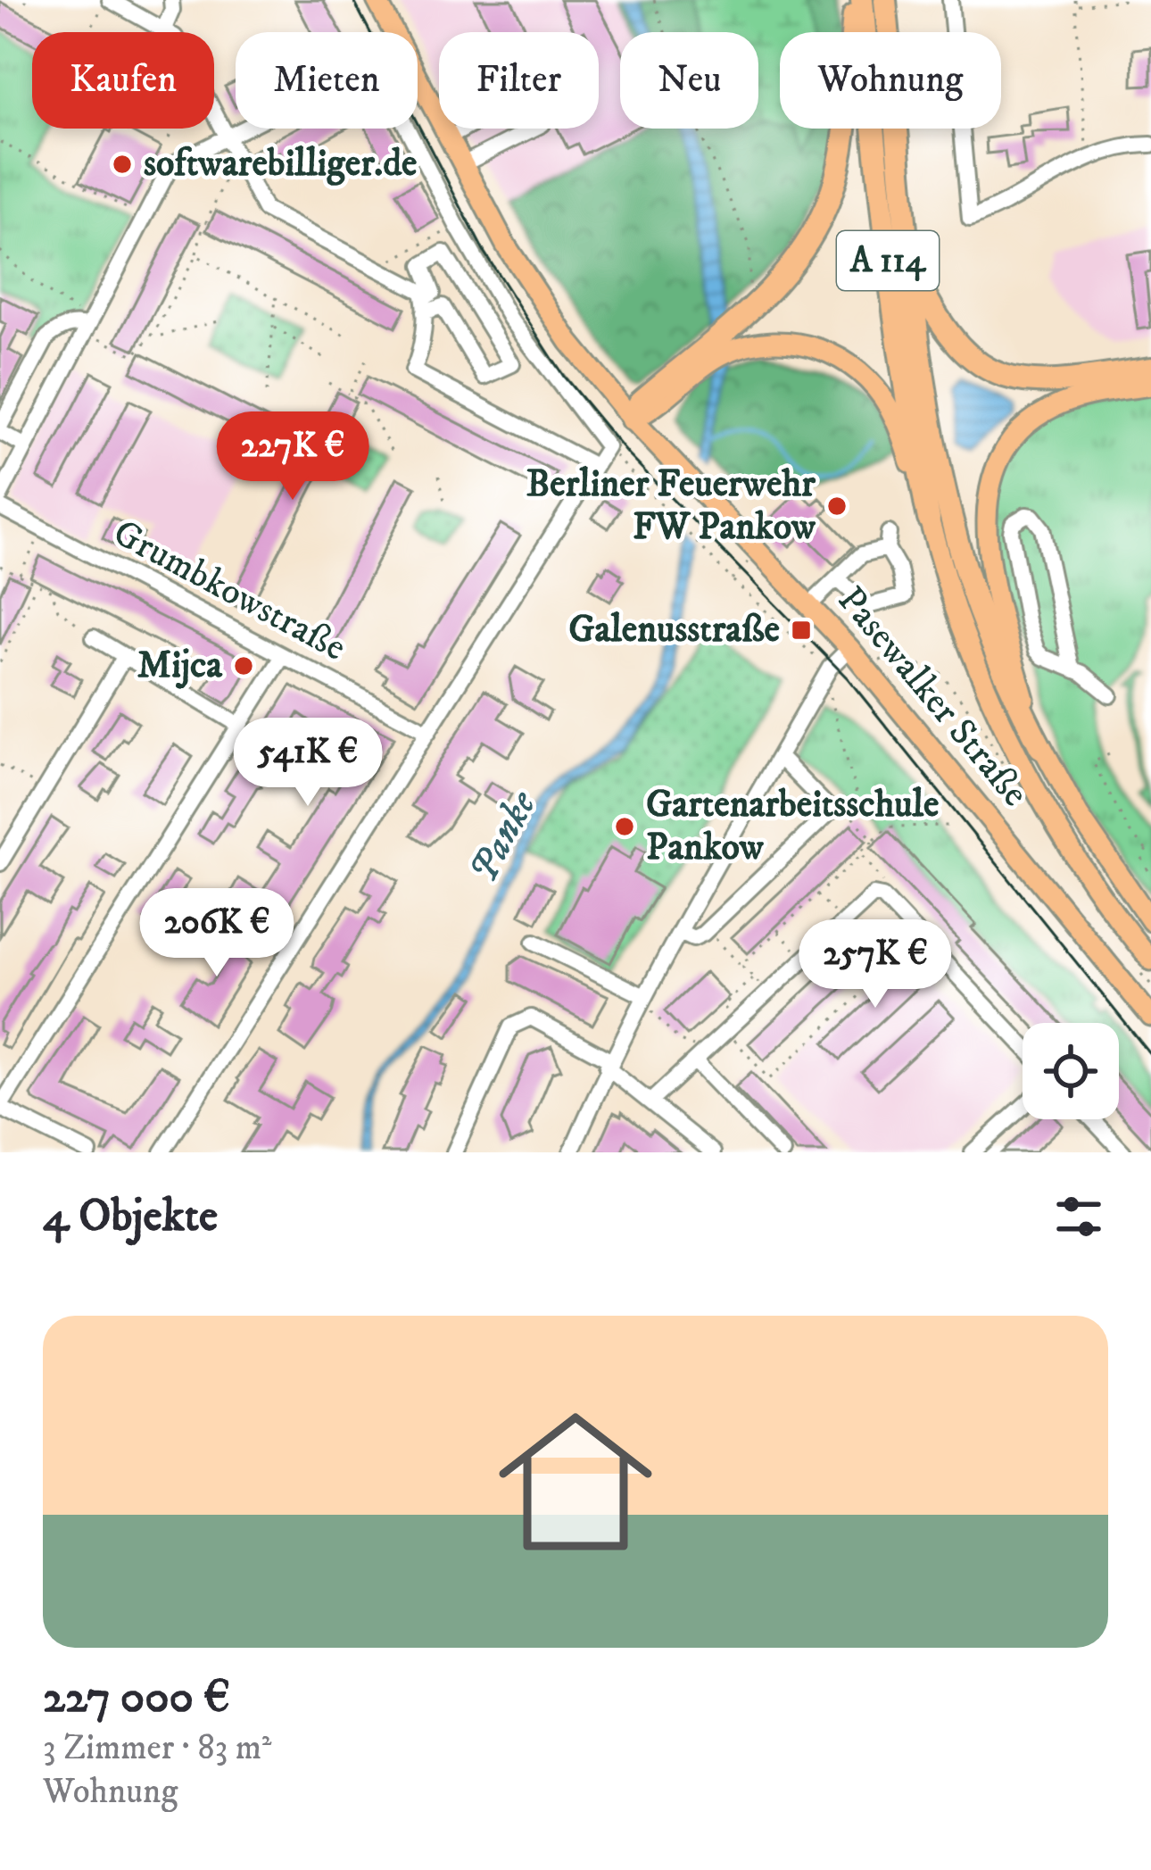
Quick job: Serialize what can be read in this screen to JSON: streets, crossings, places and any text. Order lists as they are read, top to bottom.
{
  "streets": {
    "highway": ["A 114"],
    "main road": ["Pasewalker Straße"],
    "street": ["Grumbkowstraße"]
  },
  "water": ["Panke"],
  "places": {
    "other": [
      "softwarebilliger.de",
      "Berliner Feuerwehr FW Pankow",
      "Mijca",
      "Gartenarbeitsschule Pankow"
    ],
    "transit": ["Galenusstraße"]
  },
  "page": {
    "chip": [
      "Kaufen",
      "Mieten",
      "Filter",
      "Neu",
      "Wohnung"
    ],
    "price": [
      "227K €",
      "541K €",
      "206K €",
      "257K €"
    ],
    "heading": "4 Objekte",
    "list": [
      {
        "name": "227 000 €",
        "note": "3 Zimmer · 83 m² · Wohnung"
      }
    ]
  }
}
